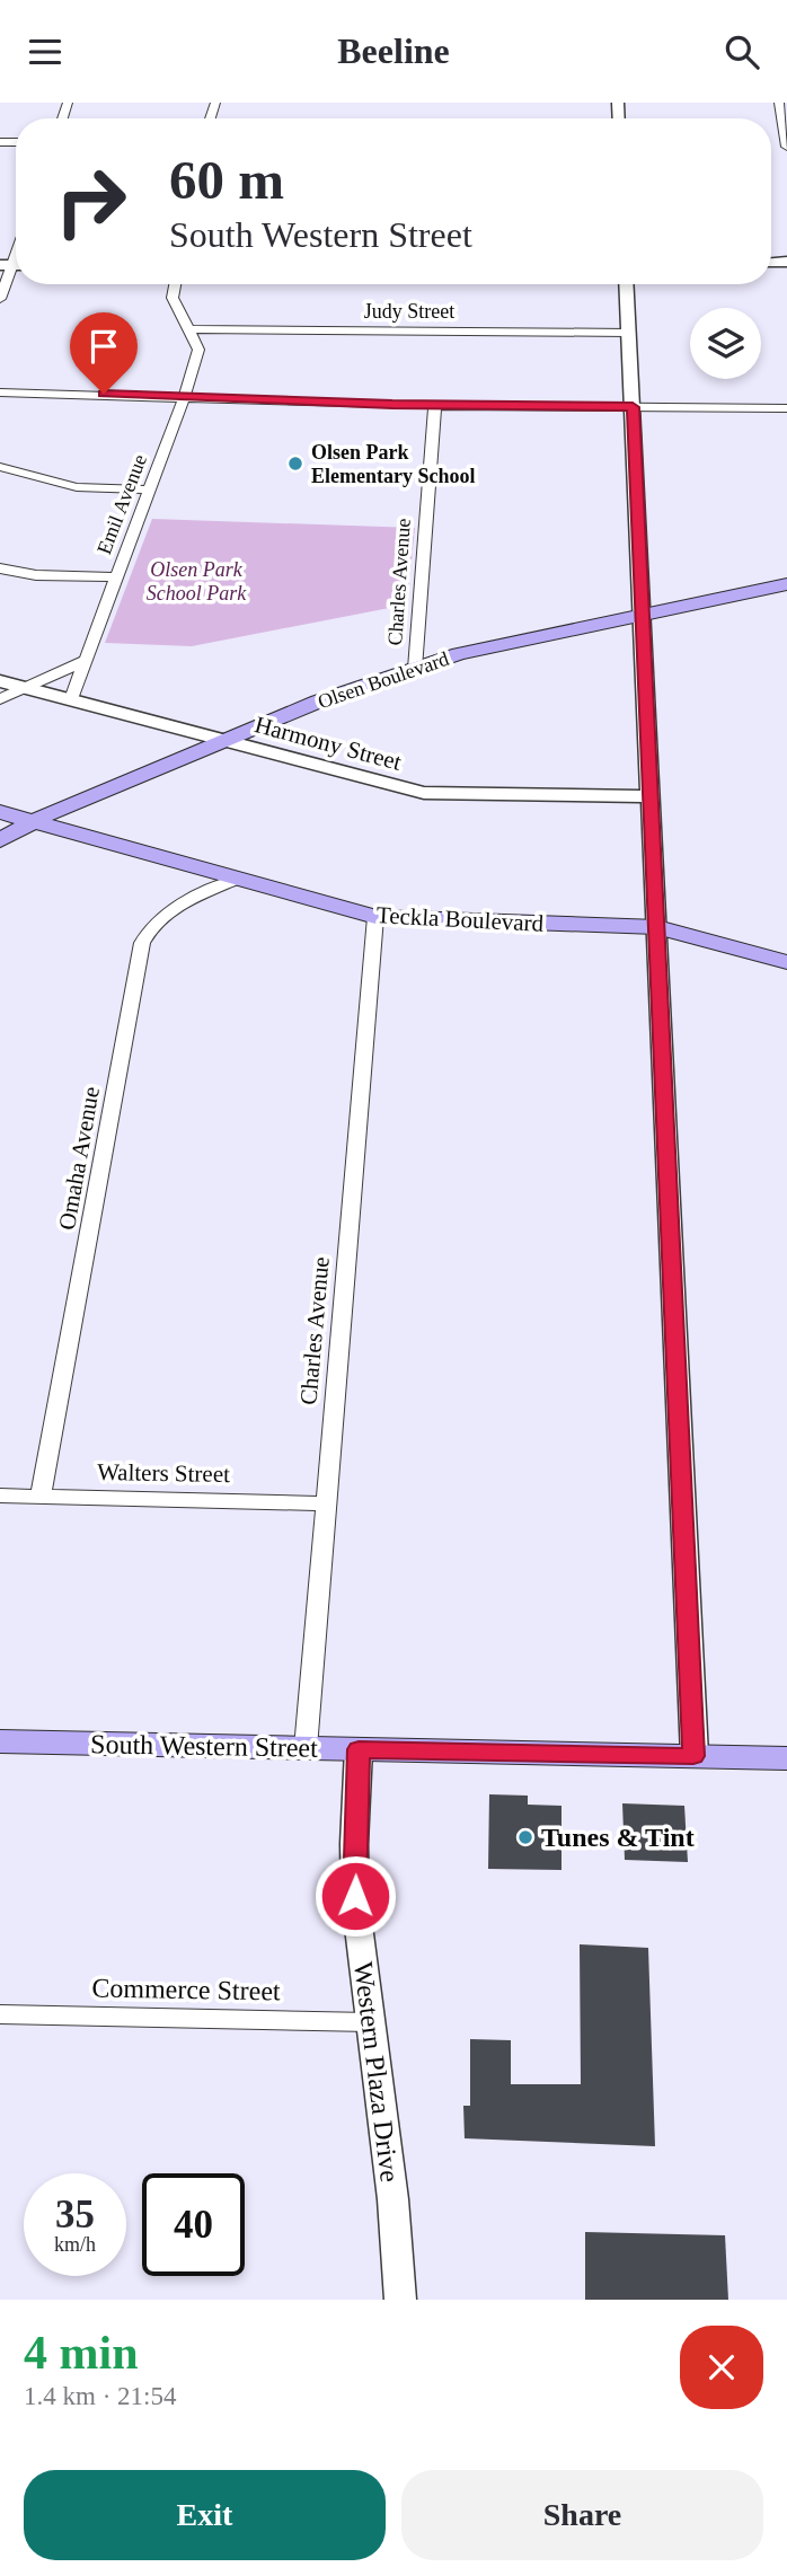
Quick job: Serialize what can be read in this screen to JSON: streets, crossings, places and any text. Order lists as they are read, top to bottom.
{
  "streets": {
    "main road": ["Olsen Boulevard", "Teckla Boulevard", "South Western Street"],
    "street": [
      "Judy Street",
      "Emil Avenue",
      "Charles Avenue",
      "Harmony Street",
      "Omaha Avenue",
      "Walters Street",
      "Commerce Street",
      "Western Plaza Drive"
    ]
  },
  "crossings": [
    ["Judy Street", "Emil Avenue"],
    ["Emil Avenue", "Harmony Street"],
    ["Charles Avenue", "Olsen Boulevard"],
    ["Charles Avenue", "Teckla Boulevard"],
    ["Charles Avenue", "Walters Street"],
    ["Charles Avenue", "South Western Street"],
    ["Olsen Boulevard", "Harmony Street"],
    ["Olsen Boulevard", "Teckla Boulevard"],
    ["Teckla Boulevard", "Omaha Avenue"],
    ["Omaha Avenue", "Walters Street"],
    ["South Western Street", "Western Plaza Drive"],
    ["Commerce Street", "Western Plaza Drive"]
  ],
  "parks": ["Olsen Park School Park"],
  "places": ["Olsen Park Elementary School", "Tunes & Tint"],
  "page": {
    "header": "Beeline",
    "turn": ["60 m", "South Western Street"],
    "speed": "35 km/h",
    "limit": "40",
    "heading": ["4 min", "1.4 km · 21:54"],
    "buttons": ["Exit", "Share"]
  }
}
